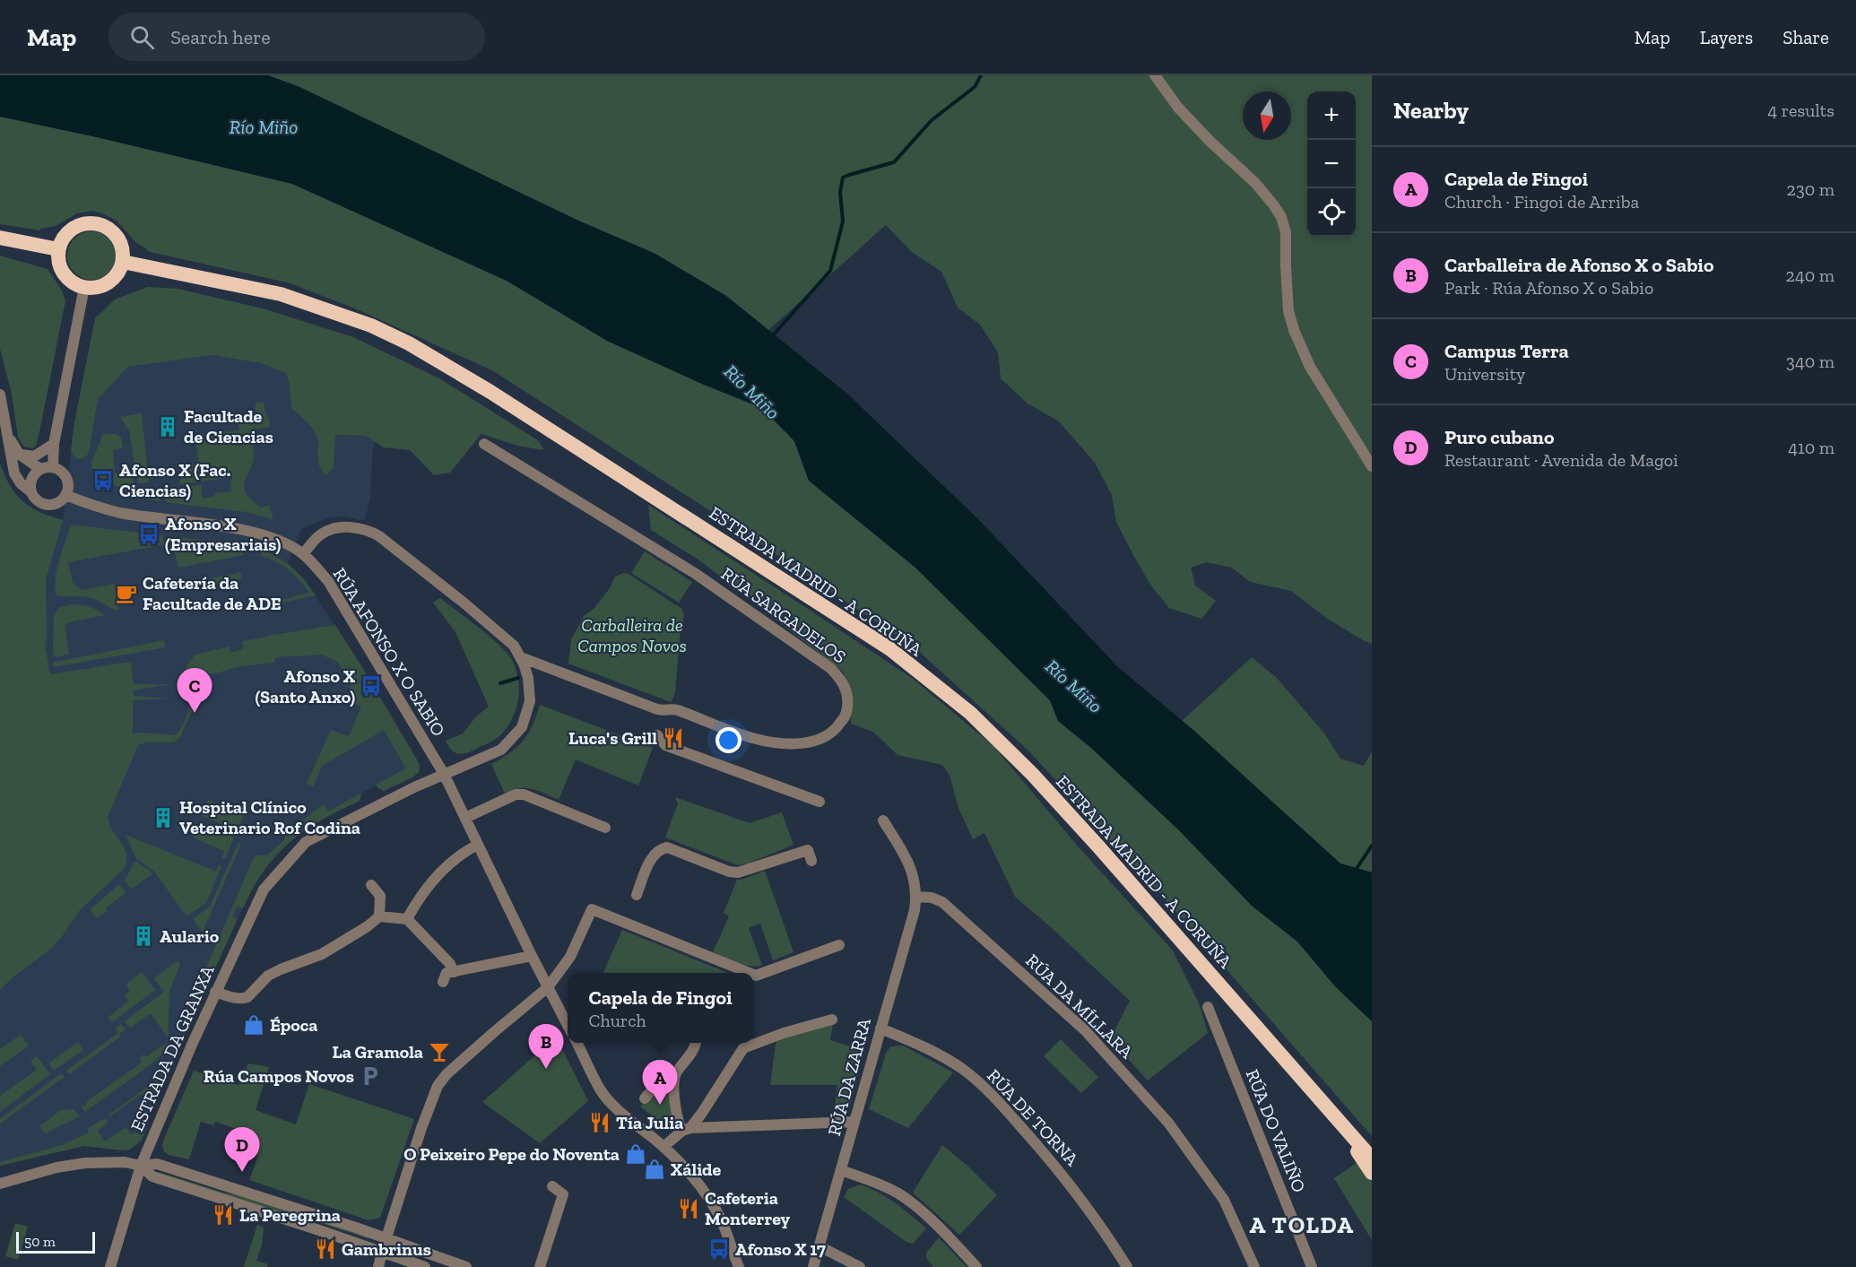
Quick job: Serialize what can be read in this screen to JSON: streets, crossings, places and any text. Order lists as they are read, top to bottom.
{
  "streets": {
    "highway": ["ESTRADA MADRID - A CORUÑA"],
    "street": [
      "RÚA SARGADELOS",
      "RÚA AFONSO X O SABIO",
      "RÚA DA MÍLLARA",
      "ESTRADA DA GRANXA",
      "RÚA DA ZARRA",
      "RÚA DE TORNA",
      "RÚA DO VALIÑO"
    ]
  },
  "crossings": [
    ["RÚA SARGADELOS", "ESTRADA DA GRANXA"],
    ["RÚA AFONSO X O SABIO", "ESTRADA DA GRANXA"],
    ["RÚA DA MÍLLARA", "RÚA DA ZARRA"],
    ["RÚA DA ZARRA", "RÚA DE TORNA"]
  ],
  "districts": ["A TOLDA"],
  "water": ["Río Miño"],
  "parks": ["Carballeira de Campos Novos"],
  "places": {
    "building": ["Facultade de Ciencias", "Hospital Clínico Veterinario Rof Codina", "Aulario"],
    "bus stop": [
      "Afonso X (Fac. Ciencias)",
      "Afonso X (Empresariais)",
      "Afonso X (Santo Anxo)",
      "Afonso X 17"
    ],
    "cafe": ["Cafetería da Facultade de ADE"],
    "restaurant": [
      "Luca's Grill",
      "Tía Julia",
      "Cafeteria Monterrey",
      "La Peregrina",
      "Gambrinus"
    ],
    "shop": ["Época", "O Peixeiro Pepe do Noventa", "Xálide"],
    "bar": ["La Gramola"],
    "parking": ["Rúa Campos Novos"]
  },
  "scale_bar": "50 m",
  "north": "bottom",
  "page": {
    "header": "Map",
    "search": "Search here",
    "nav": ["Map", "Layers", "Share"],
    "heading": ["Nearby", "4 results"],
    "map_buttons": ["+", "−"],
    "list": [
      {
        "mark": "A",
        "name": "Capela de Fingoi",
        "note": "Church · Fingoi de Arriba",
        "value": "230 m"
      },
      {
        "mark": "B",
        "name": "Carballeira de Afonso X o Sabio",
        "note": "Park · Rúa Afonso X o Sabio",
        "value": "240 m"
      },
      {
        "mark": "C",
        "name": "Campus Terra",
        "note": "University",
        "value": "340 m"
      },
      {
        "mark": "D",
        "name": "Puro cubano",
        "note": "Restaurant · Avenida de Magoi",
        "value": "410 m"
      }
    ],
    "pins": [
      "C",
      "B",
      "A",
      "D"
    ],
    "popup": ["Capela de Fingoi", "Church"],
    "scale": "50 m"
  }
}
